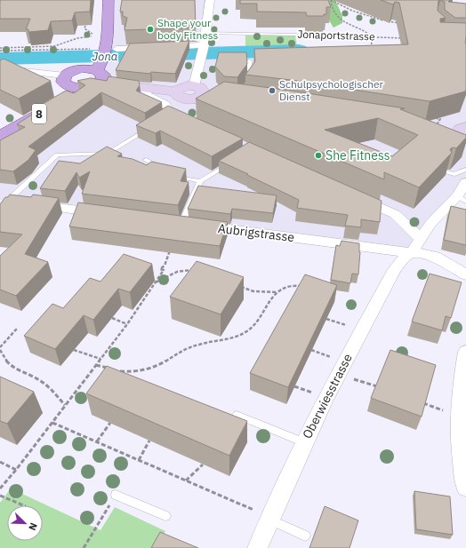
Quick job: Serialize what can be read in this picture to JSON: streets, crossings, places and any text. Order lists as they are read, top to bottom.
{
  "streets": {
    "main road": ["8"],
    "street": ["Aubrigstrasse", "Oberwiesstrasse"],
    "lane": ["Jonaportstrasse"]
  },
  "crossings": [
    ["Aubrigstrasse", "Oberwiesstrasse"]
  ],
  "water": ["Jona"],
  "places": ["Shape your body Fitness", "Schulpsychologischer Dienst", "She Fitness"],
  "north": "bottom right"
}
